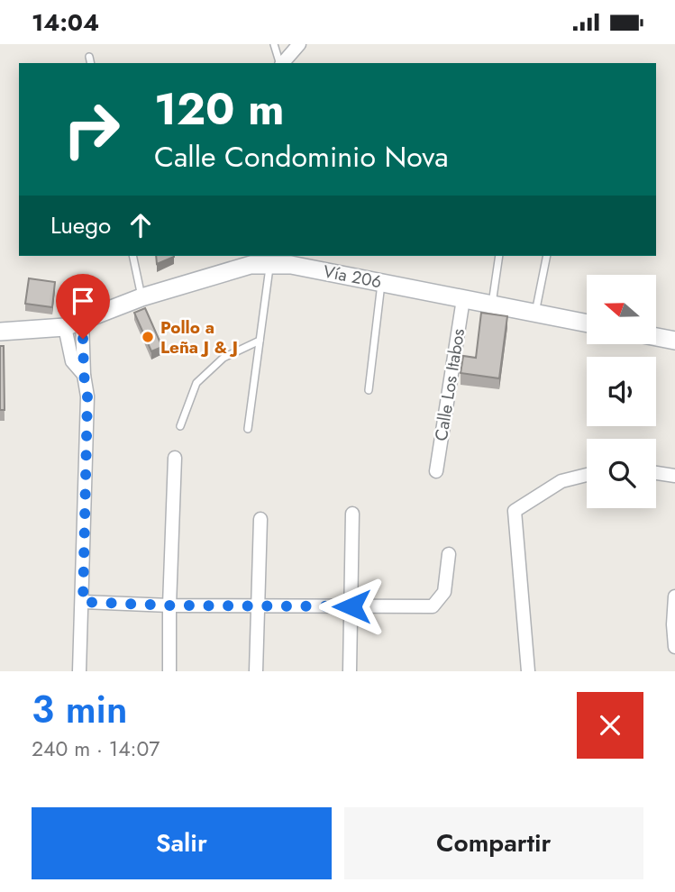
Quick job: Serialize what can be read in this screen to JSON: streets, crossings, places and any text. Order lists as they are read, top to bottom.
{
  "streets": {
    "main road": ["Vía 206"],
    "street": ["Calle Los Itabos"]
  },
  "crossings": [
    ["Vía 206", "Calle Los Itabos"]
  ],
  "places": ["Pollo a Leña J & J"],
  "north": "left",
  "page": {
    "status": "14:04",
    "turn": ["120 m", "Calle Condominio Nova"],
    "then": "Luego",
    "heading": ["3 min", "240 m · 14:07"],
    "buttons": ["Salir", "Compartir"]
  }
}
